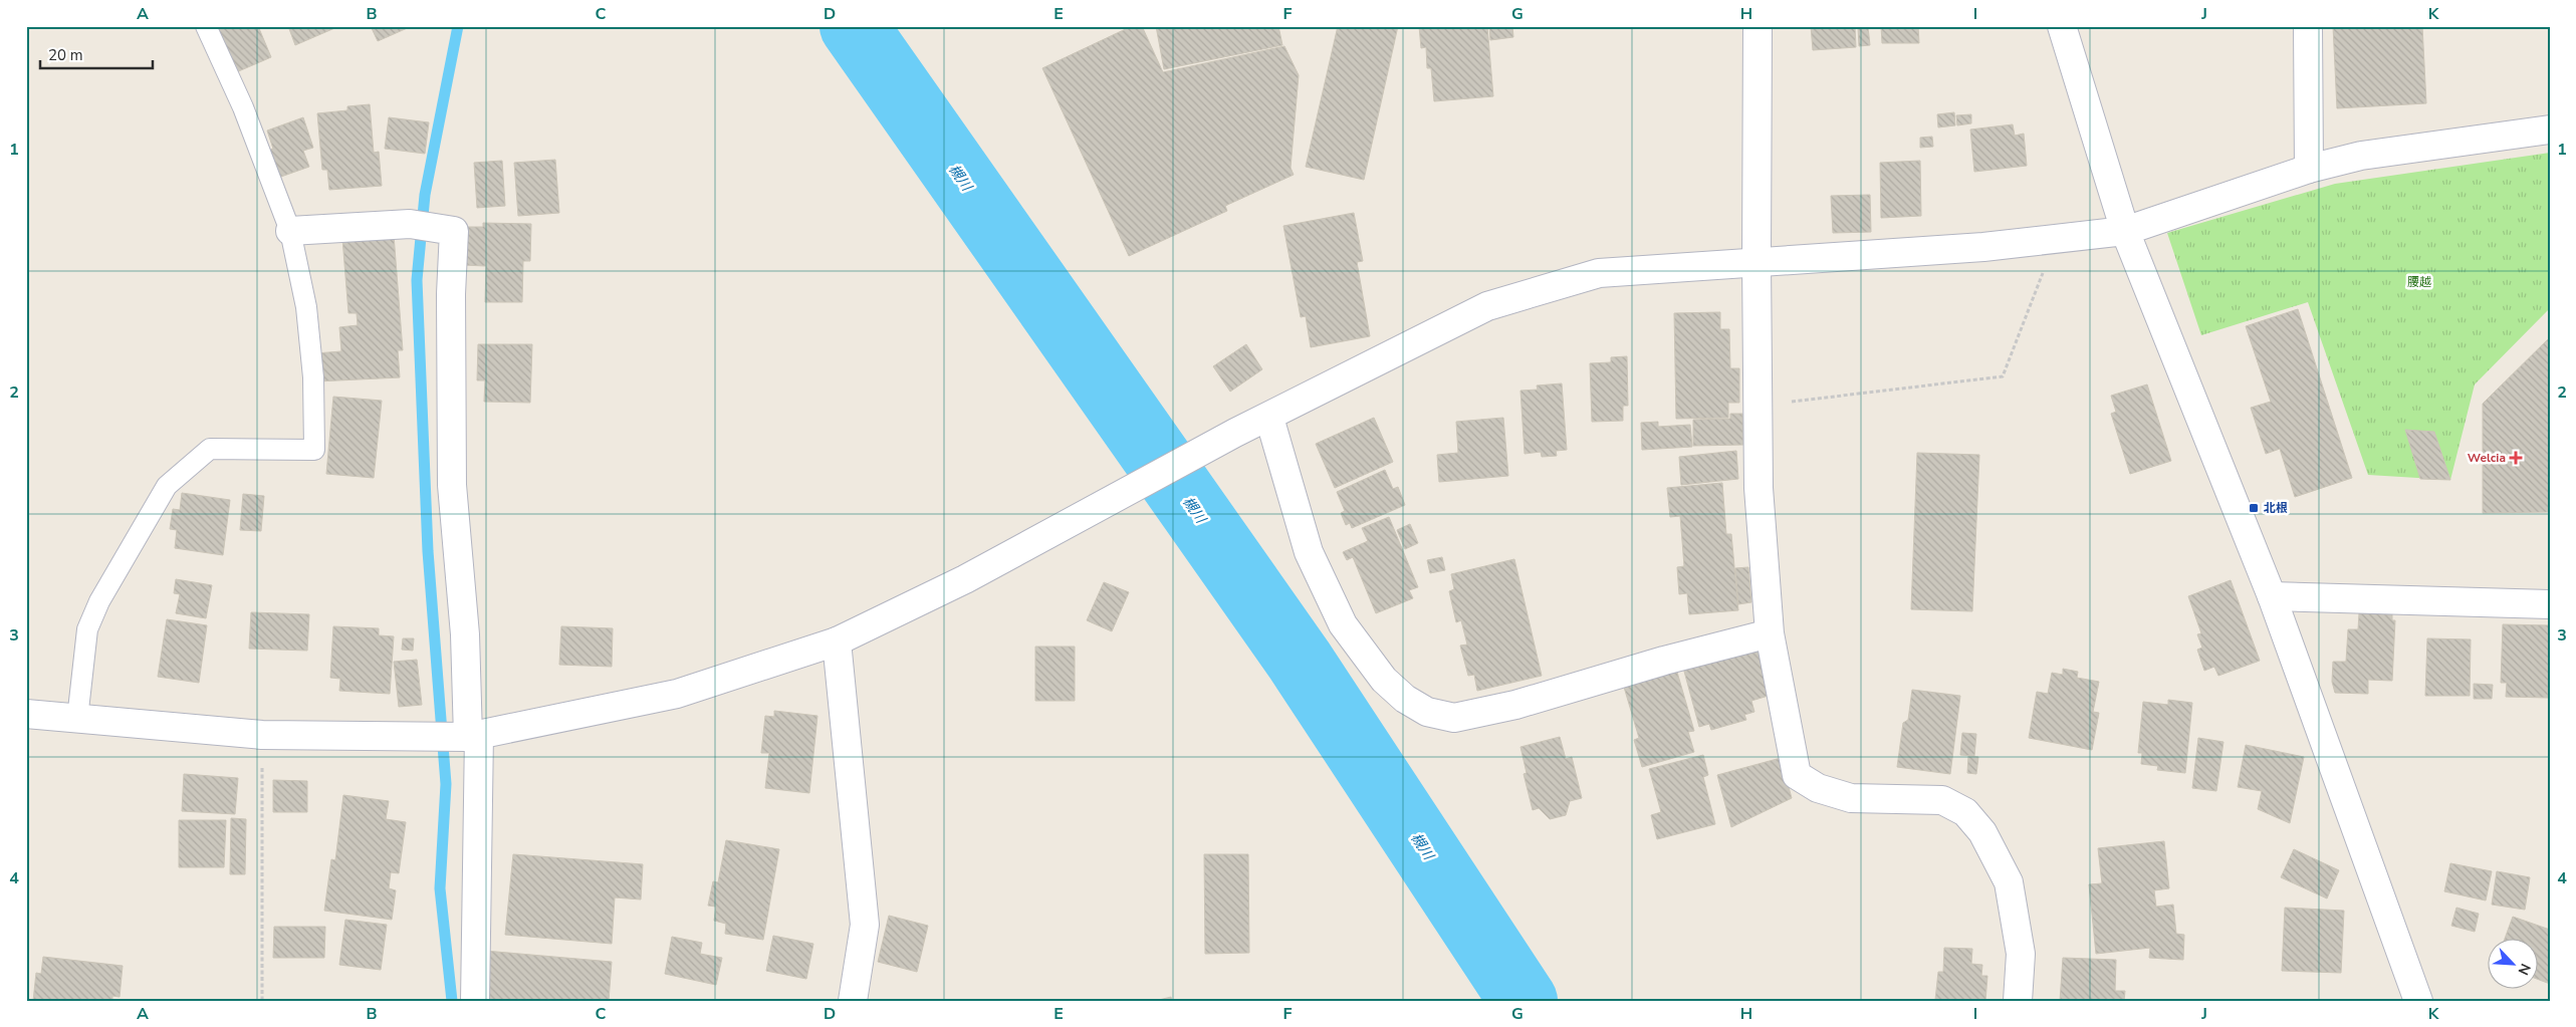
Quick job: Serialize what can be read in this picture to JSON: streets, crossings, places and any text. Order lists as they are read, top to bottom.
{
  "water": ["槻川"],
  "parks": ["腰越"],
  "places": {
    "health": ["Welcia"],
    "transit": ["北根"]
  },
  "scale_bar": "20 m",
  "north": "bottom right",
  "grid": {
    "columns": [
      "A",
      "B",
      "C",
      "D",
      "E",
      "F",
      "G",
      "H",
      "I",
      "J",
      "K"
    ],
    "rows": [
      "1",
      "2",
      "3",
      "4"
    ]
  }
}
